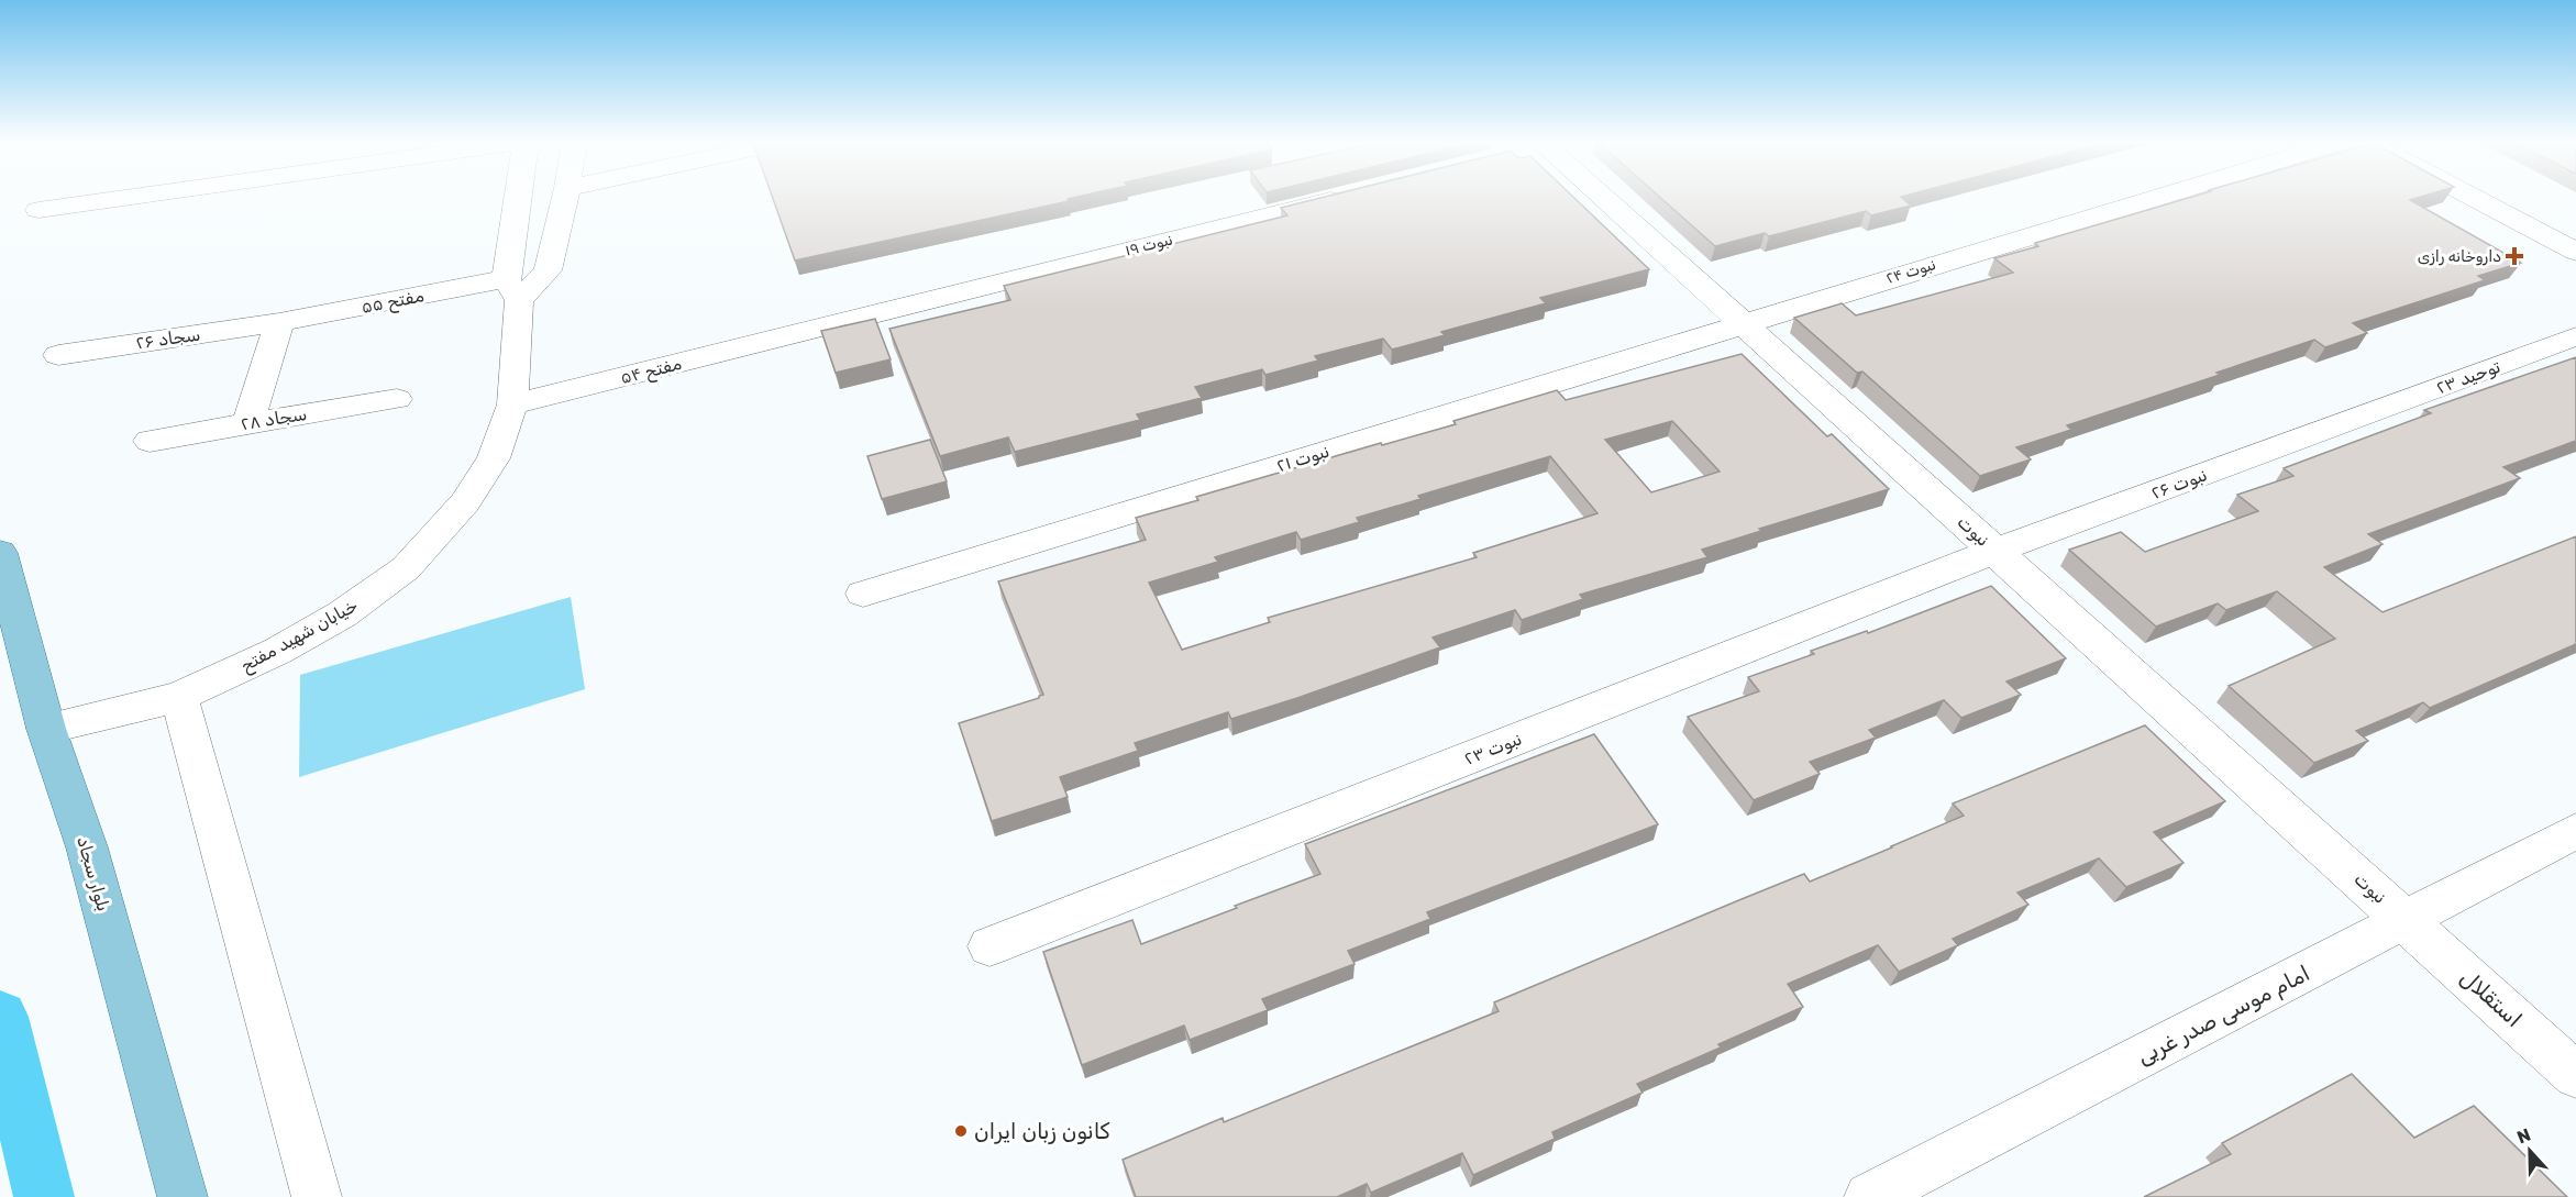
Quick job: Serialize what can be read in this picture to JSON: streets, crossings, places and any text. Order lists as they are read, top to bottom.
{
  "streets": {
    "main road": ["بلوار سجاد"],
    "street": [
      "نبوت ۱۹",
      "نبوت ۲۴",
      "مفتح ۵۵",
      "سجاد ۲۶",
      "مفتح ۵۴",
      "توحید ۲۳",
      "سجاد ۲۸",
      "نبوت ۲۱",
      "نبوت ۲۶",
      "نبوت",
      "خیابان شهید مفتح",
      "نبوت ۲۳",
      "استقلال",
      "امام موسی صدر غربی"
    ]
  },
  "crossings": [
    ["نبوت ۱۹", "مفتح ۵۴"],
    ["نبوت ۲۴", "نبوت ۲۱"],
    ["نبوت ۲۴", "نبوت"],
    ["مفتح ۵۵", "سجاد ۲۶"],
    ["مفتح ۵۵", "خیابان شهید مفتح"],
    ["مفتح ۵۴", "خیابان شهید مفتح"],
    ["توحید ۲۳", "نبوت ۲۶"],
    ["نبوت ۲۱", "نبوت"],
    ["نبوت ۲۶", "نبوت"],
    ["نبوت ۲۶", "نبوت ۲۳"],
    ["نبوت", "نبوت ۲۳"],
    ["نبوت", "استقلال"],
    ["نبوت", "امام موسی صدر غربی"],
    ["خیابان شهید مفتح", "بلوار سجاد"],
    ["استقلال", "امام موسی صدر غربی"]
  ],
  "places": {
    "health": ["داروخانه رازی"],
    "other": ["کانون زبان ایران"]
  },
  "north": "top"
}
